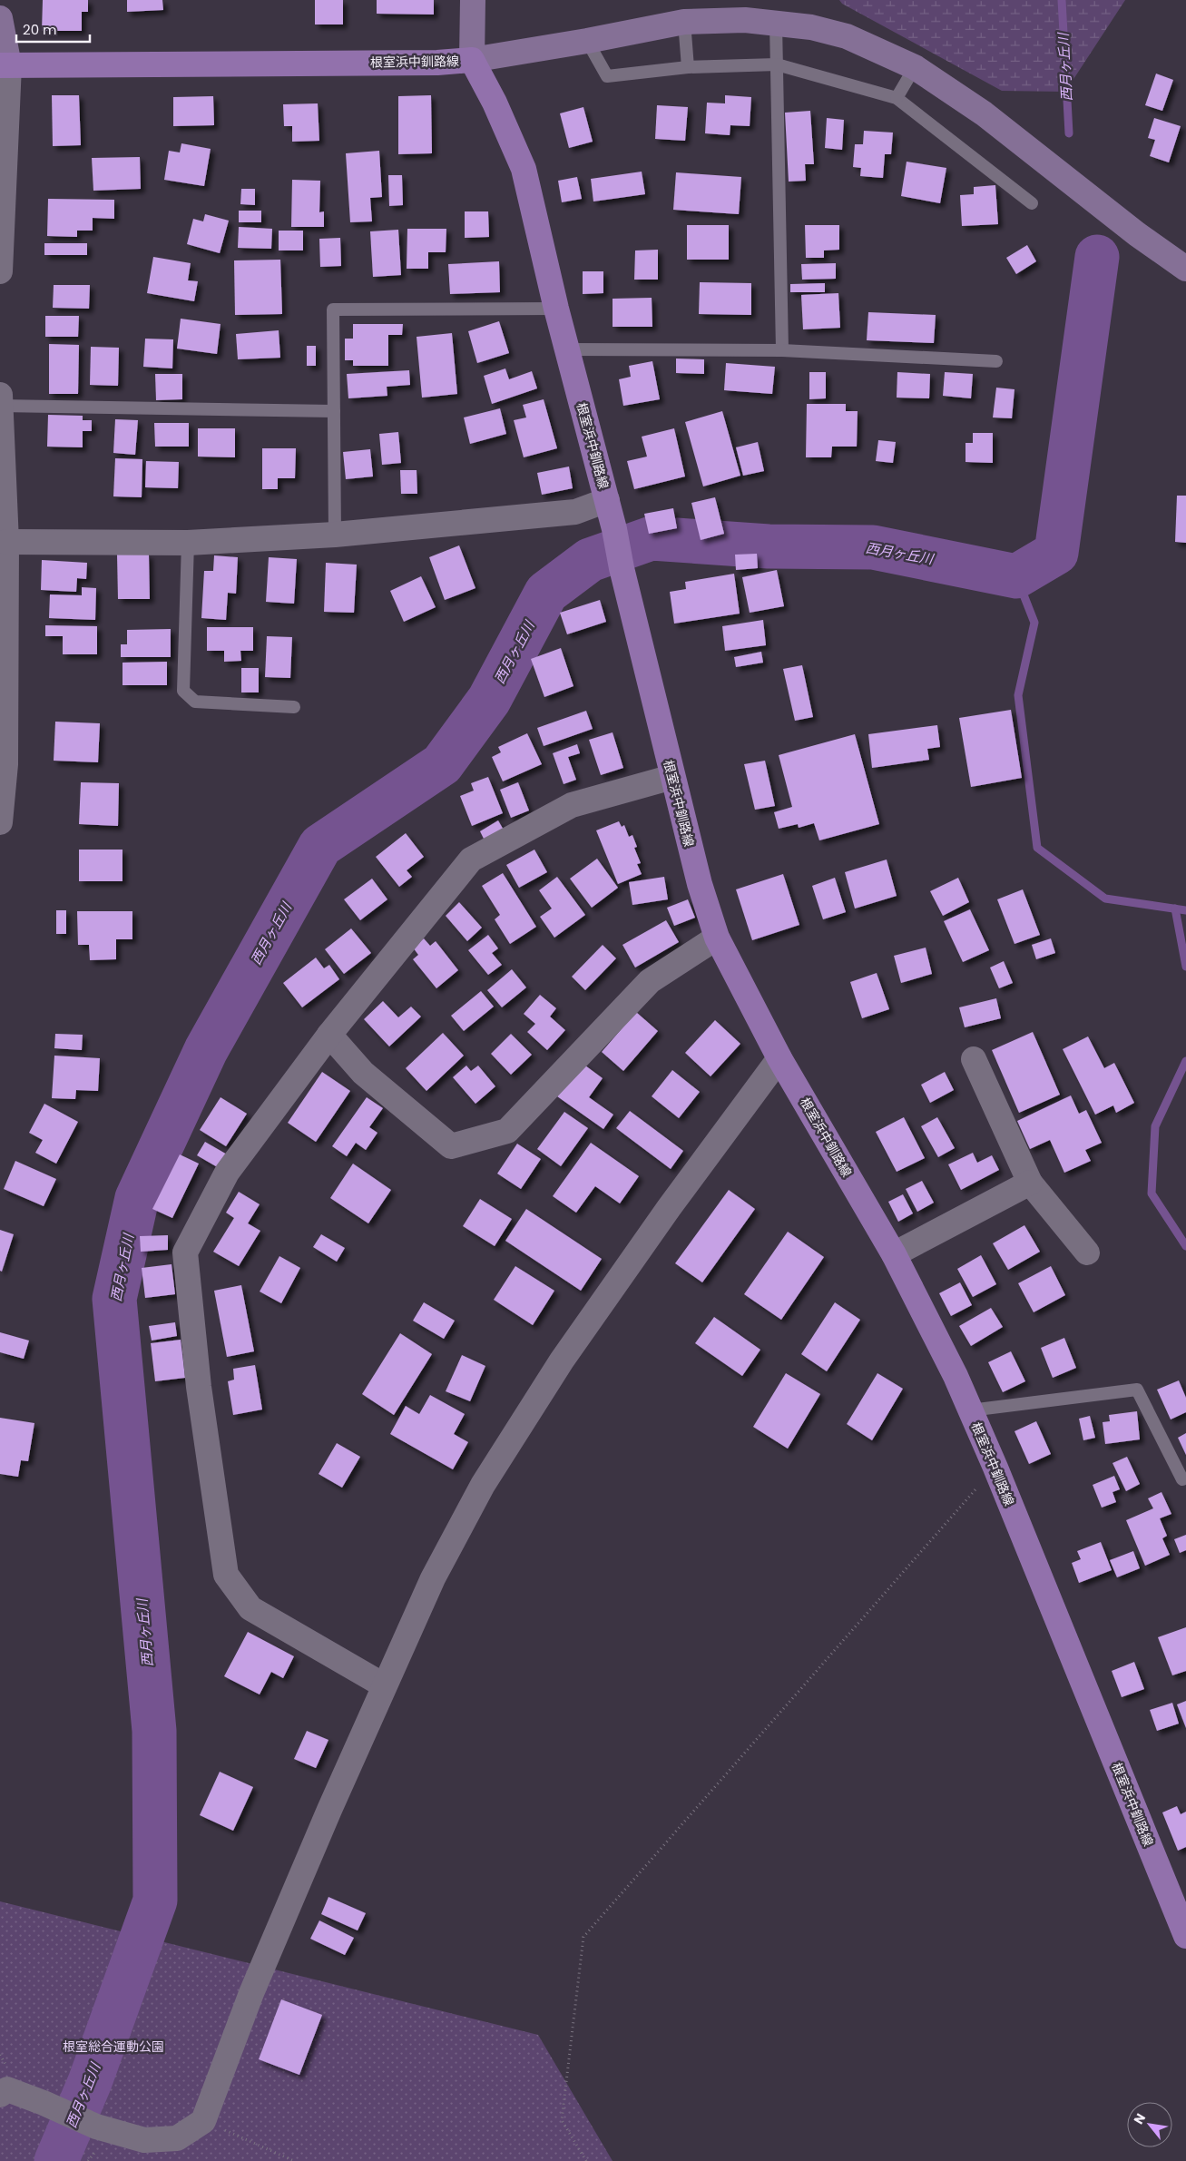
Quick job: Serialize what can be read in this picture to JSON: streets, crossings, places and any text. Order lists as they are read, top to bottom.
{
  "streets": {
    "main road": ["根室浜中釧路線"]
  },
  "water": ["西月ヶ丘川"],
  "parks": ["根室総合運動公園"],
  "scale_bar": "20 m",
  "north": "top left"
}
